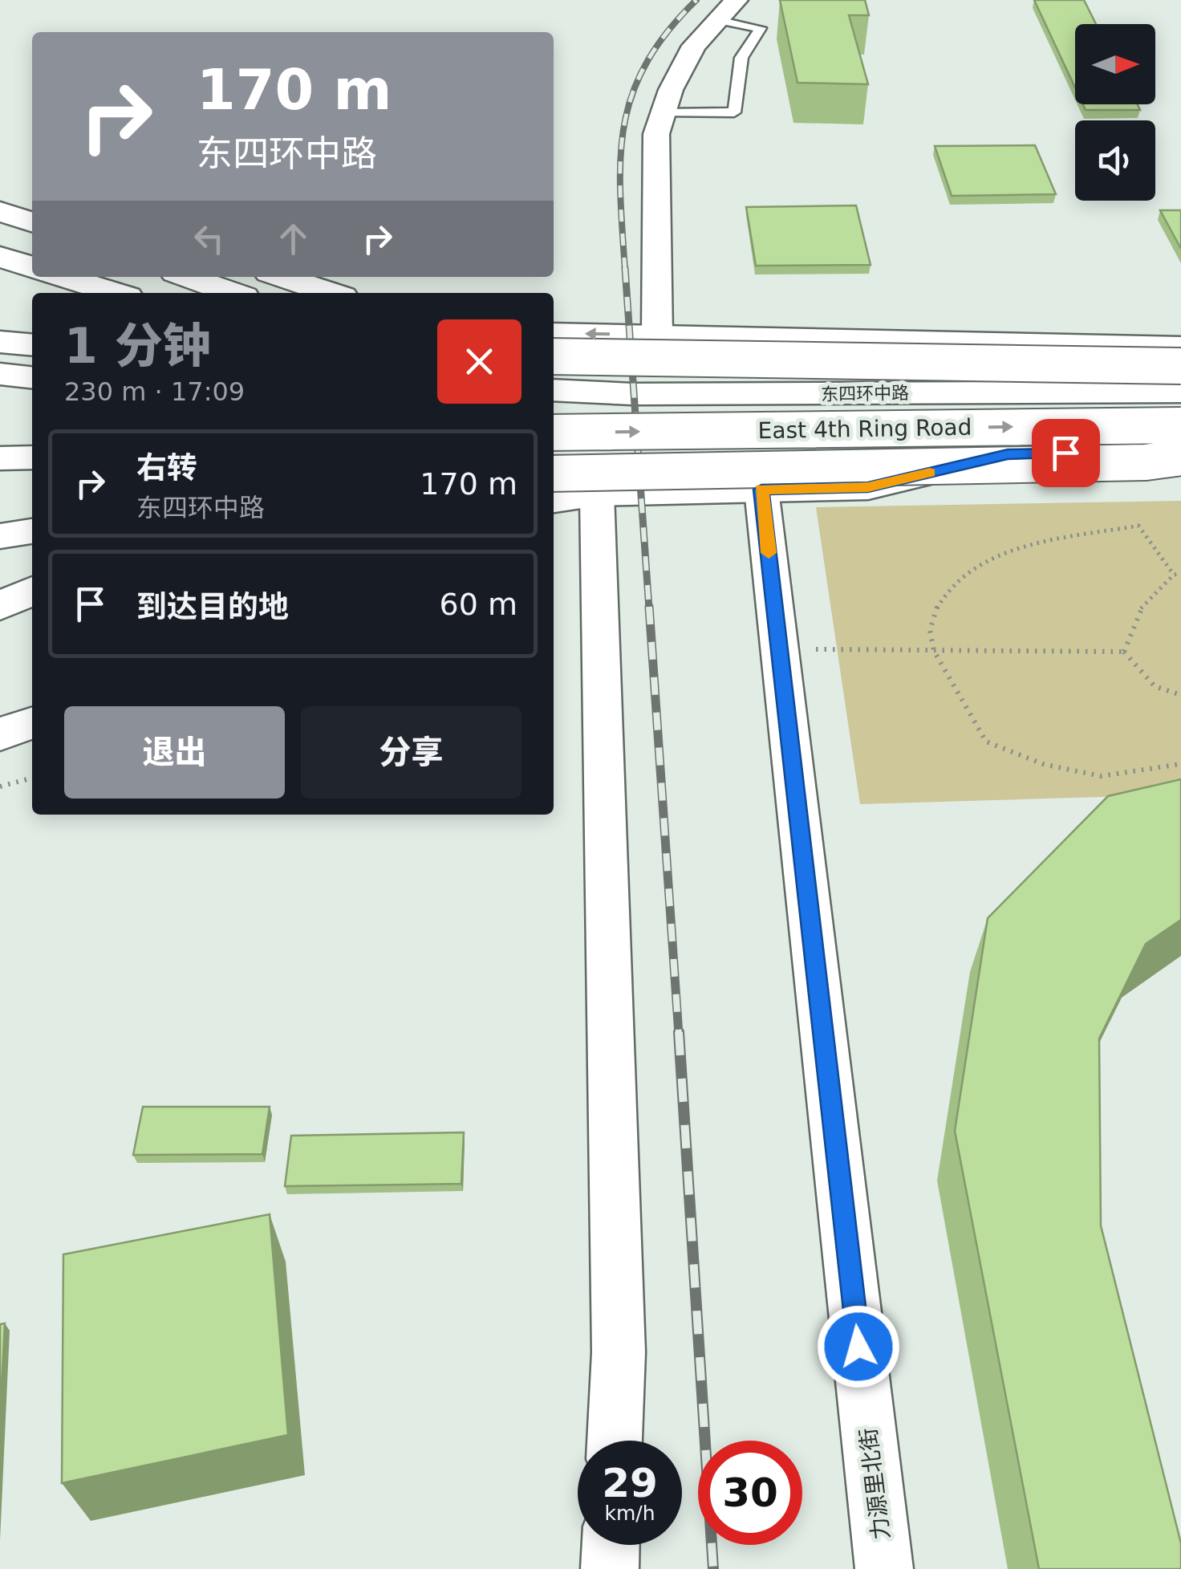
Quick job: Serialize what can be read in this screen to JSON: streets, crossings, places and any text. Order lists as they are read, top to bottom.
{
  "streets": {
    "main road": ["东四环中路", "East 4th Ring Road"],
    "street": ["力源里北街"]
  },
  "north": "right",
  "page": {
    "turn": ["170 m", "东四环中路"],
    "heading": ["1 分钟", "230 m · 17:09"],
    "list": [
      {
        "name": "右转",
        "note": "东四环中路",
        "value": "170 m"
      },
      {
        "name": "到达目的地",
        "value": "60 m"
      }
    ],
    "buttons": ["退出", "分享"],
    "speed": "29 km/h",
    "limit": "30"
  }
}
